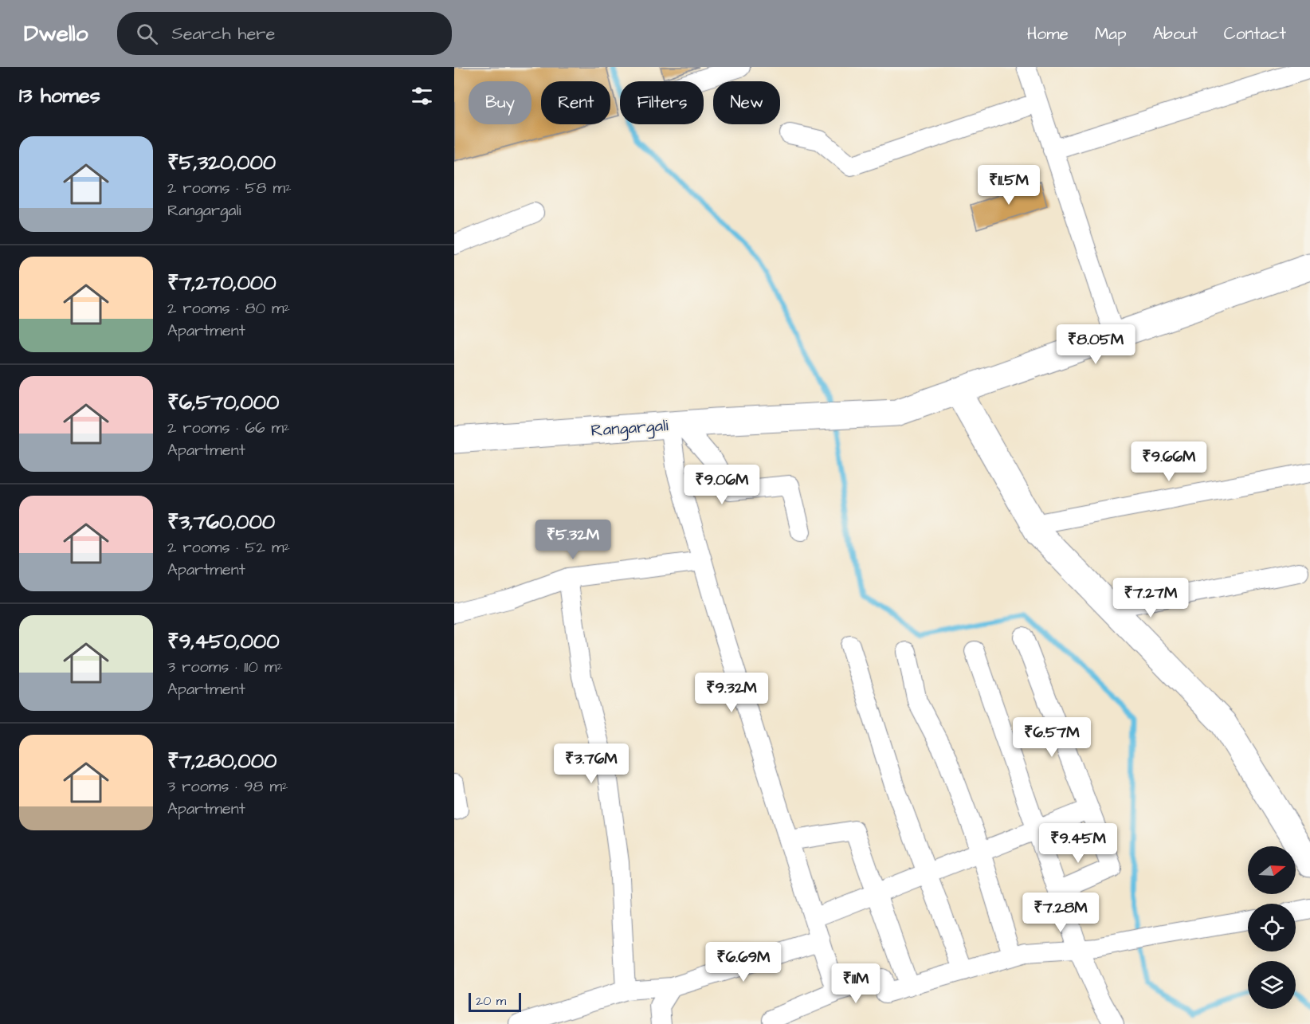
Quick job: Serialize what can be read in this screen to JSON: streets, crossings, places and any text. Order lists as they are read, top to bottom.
{
  "streets": {
    "street": ["Rangargali"]
  },
  "scale_bar": "20 m",
  "north": "right",
  "page": {
    "header": "Dwello",
    "search": "Search here",
    "nav": [
      "Home",
      "Map",
      "About",
      "Contact"
    ],
    "heading": "13 homes",
    "chip": [
      "Buy",
      "Rent",
      "Filters",
      "New"
    ],
    "list": [
      {
        "name": "₹5,320,000",
        "note": "2 rooms · 58 m² · Rangargali"
      },
      {
        "name": "₹7,270,000",
        "note": "2 rooms · 80 m² · Apartment"
      },
      {
        "name": "₹6,570,000",
        "note": "2 rooms · 66 m² · Apartment"
      },
      {
        "name": "₹3,760,000",
        "note": "2 rooms · 52 m² · Apartment"
      },
      {
        "name": "₹9,450,000",
        "note": "3 rooms · 110 m² · Apartment"
      },
      {
        "name": "₹7,280,000",
        "note": "3 rooms · 98 m² · Apartment"
      }
    ],
    "price": [
      "₹11.5M",
      "₹8.05M",
      "₹9.66M",
      "₹9.06M",
      "₹5.32M",
      "₹7.27M",
      "₹9.32M",
      "₹6.57M",
      "₹3.76M",
      "₹9.45M",
      "₹7.28M",
      "₹6.69M",
      "₹11M"
    ],
    "scale": "20 m"
  }
}
